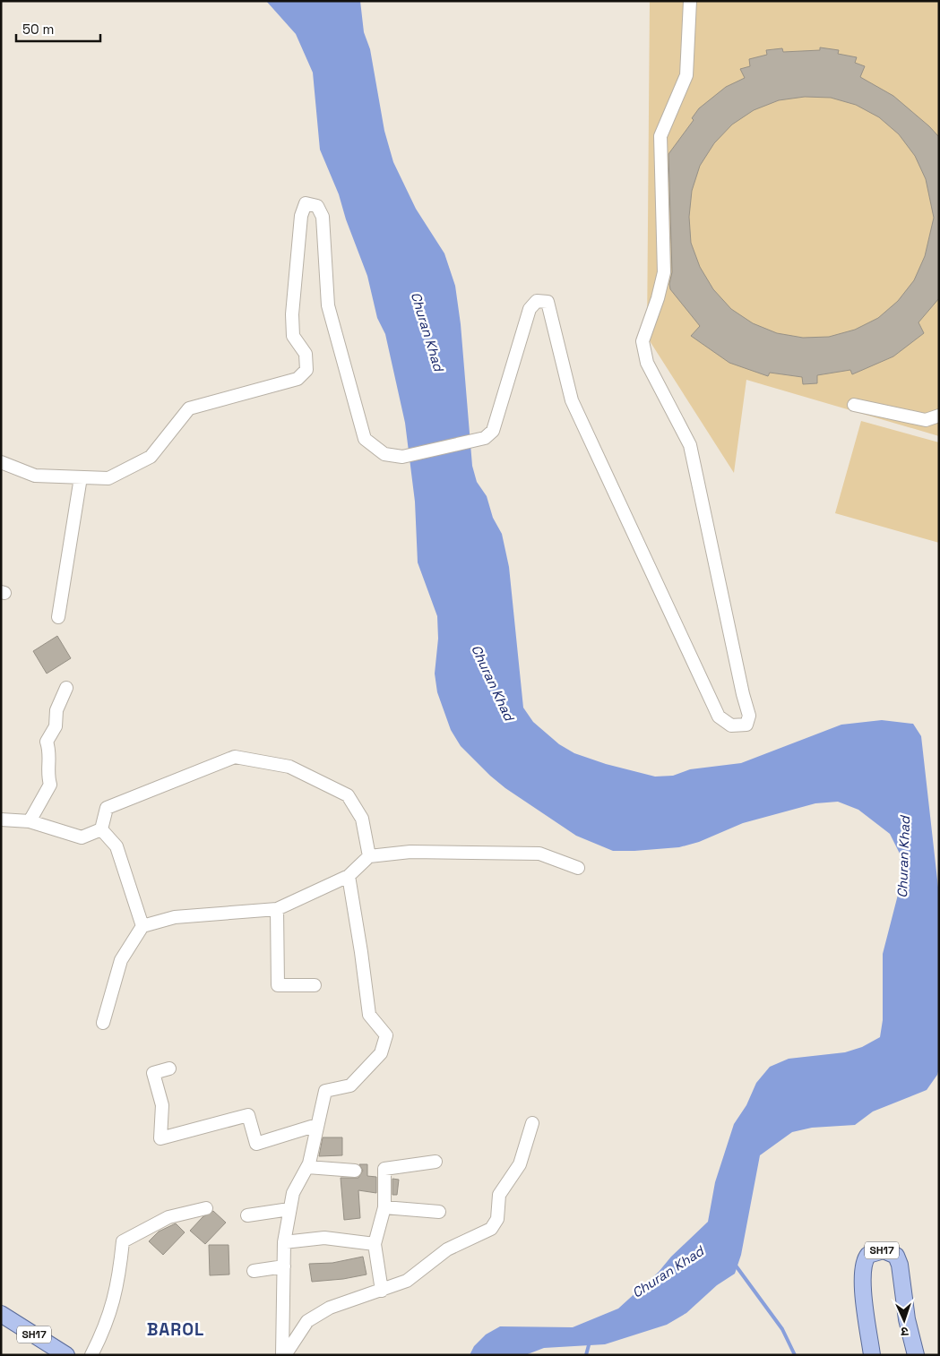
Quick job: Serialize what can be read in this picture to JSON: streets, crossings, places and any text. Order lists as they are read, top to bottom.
{
  "streets": {
    "main road": ["SH17"]
  },
  "districts": ["BAROL"],
  "water": ["Churan Khad"],
  "scale_bar": "50 m",
  "north": "bottom"
}
